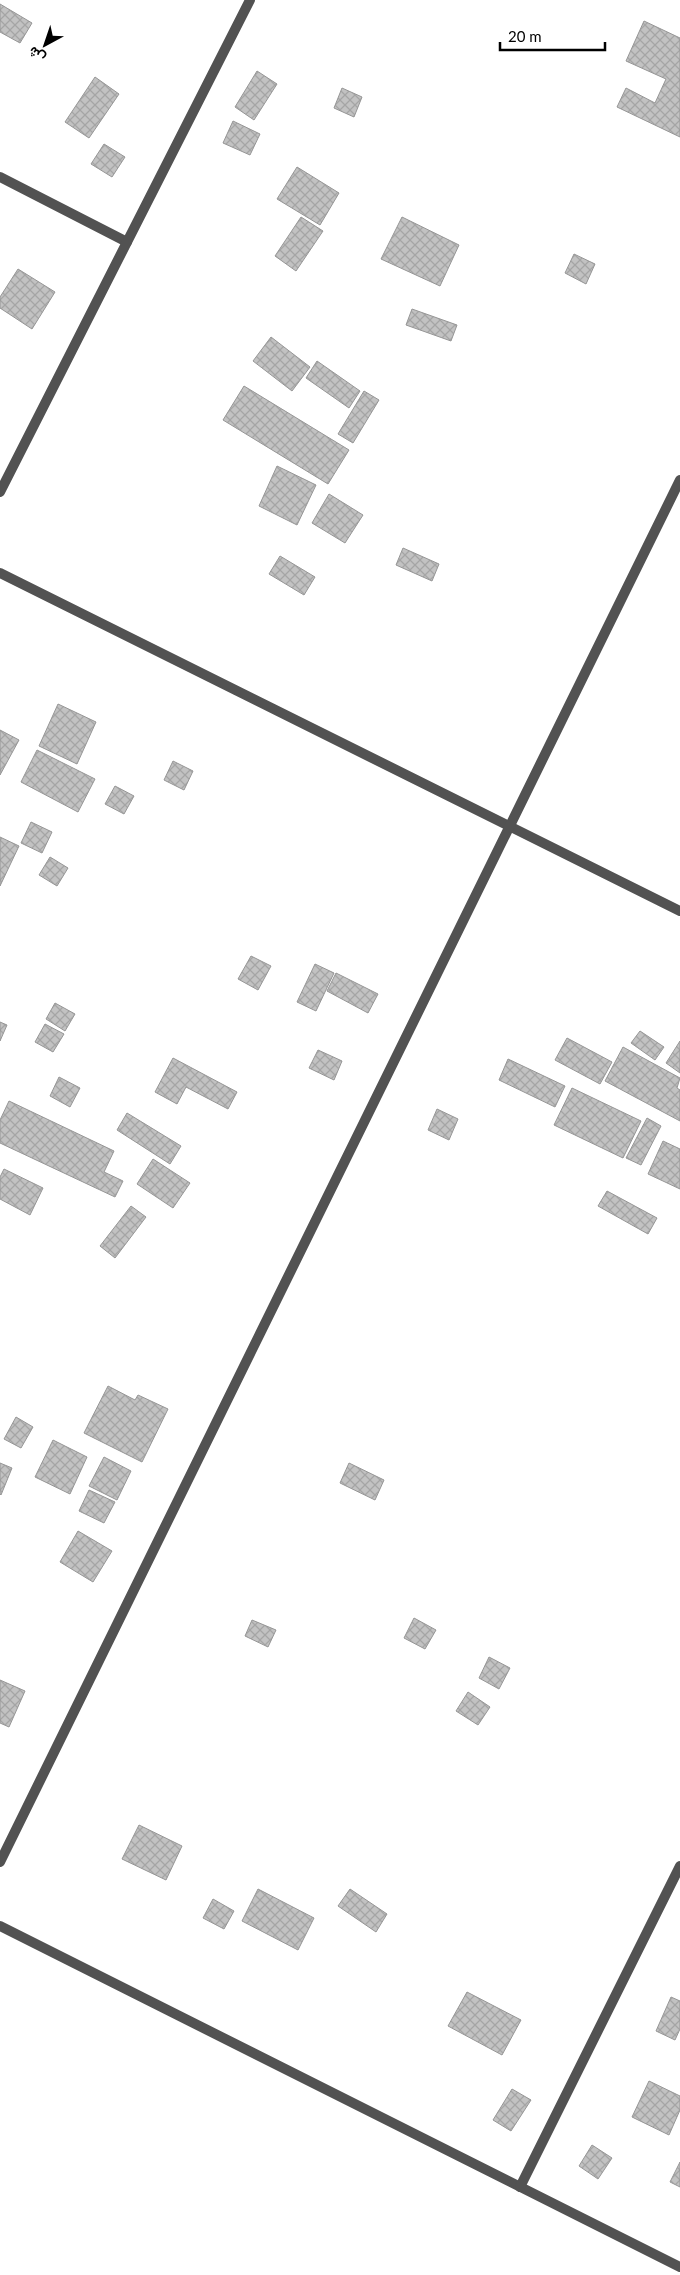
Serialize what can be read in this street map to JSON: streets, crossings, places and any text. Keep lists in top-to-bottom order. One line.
{"scale_bar":"20 m","north":"bottom left"}
